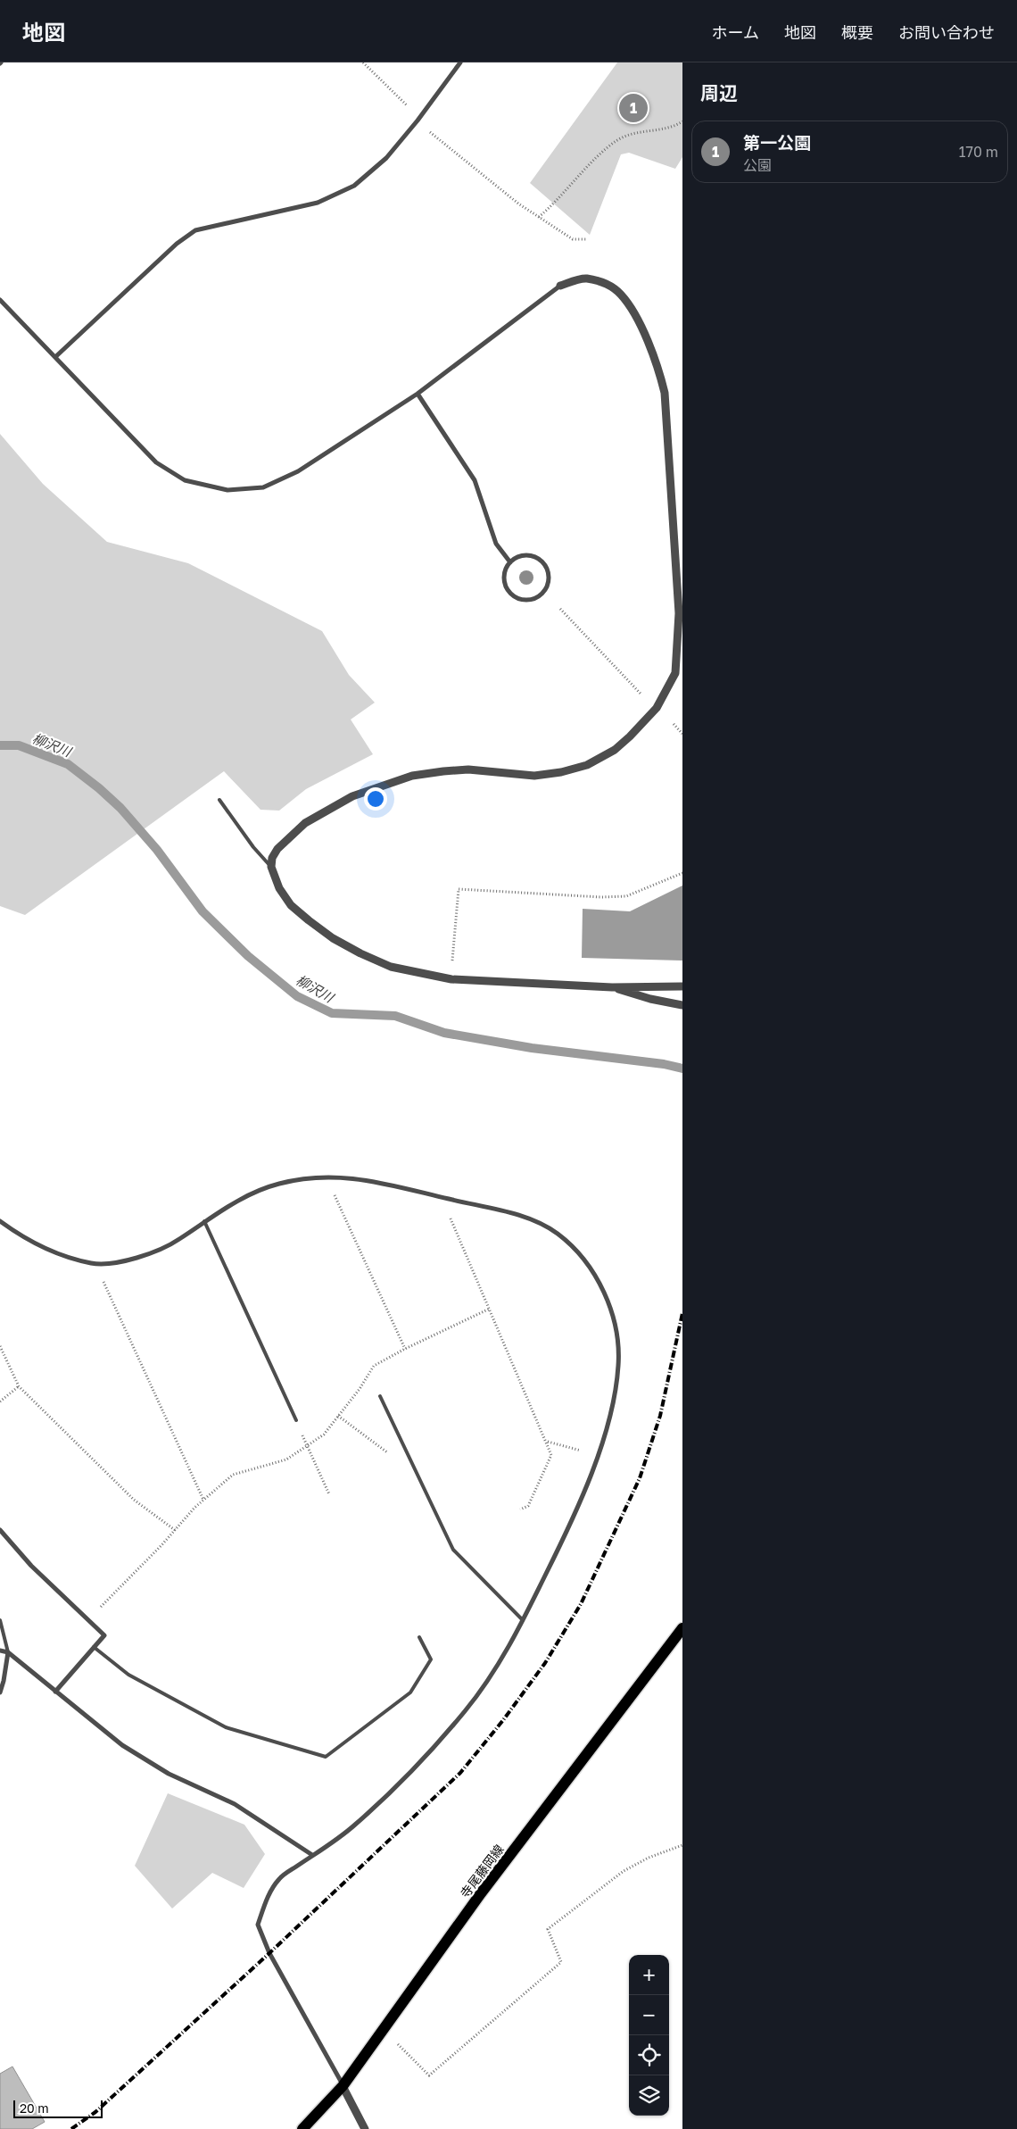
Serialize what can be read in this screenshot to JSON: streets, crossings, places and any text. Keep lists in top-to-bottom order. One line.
{"streets":{"main road":["寺尾藤岡線"]},"water":["柳沢川"],"scale_bar":"20 m","page":{"header":"地図","nav":["ホーム","地図","概要","お問い合わせ"],"heading":"周辺","pins":"1","list":[{"mark":"1","name":"第一公園","note":"公園","value":"170 m"}],"map_buttons":["+","−"],"scale":"20 m"}}
